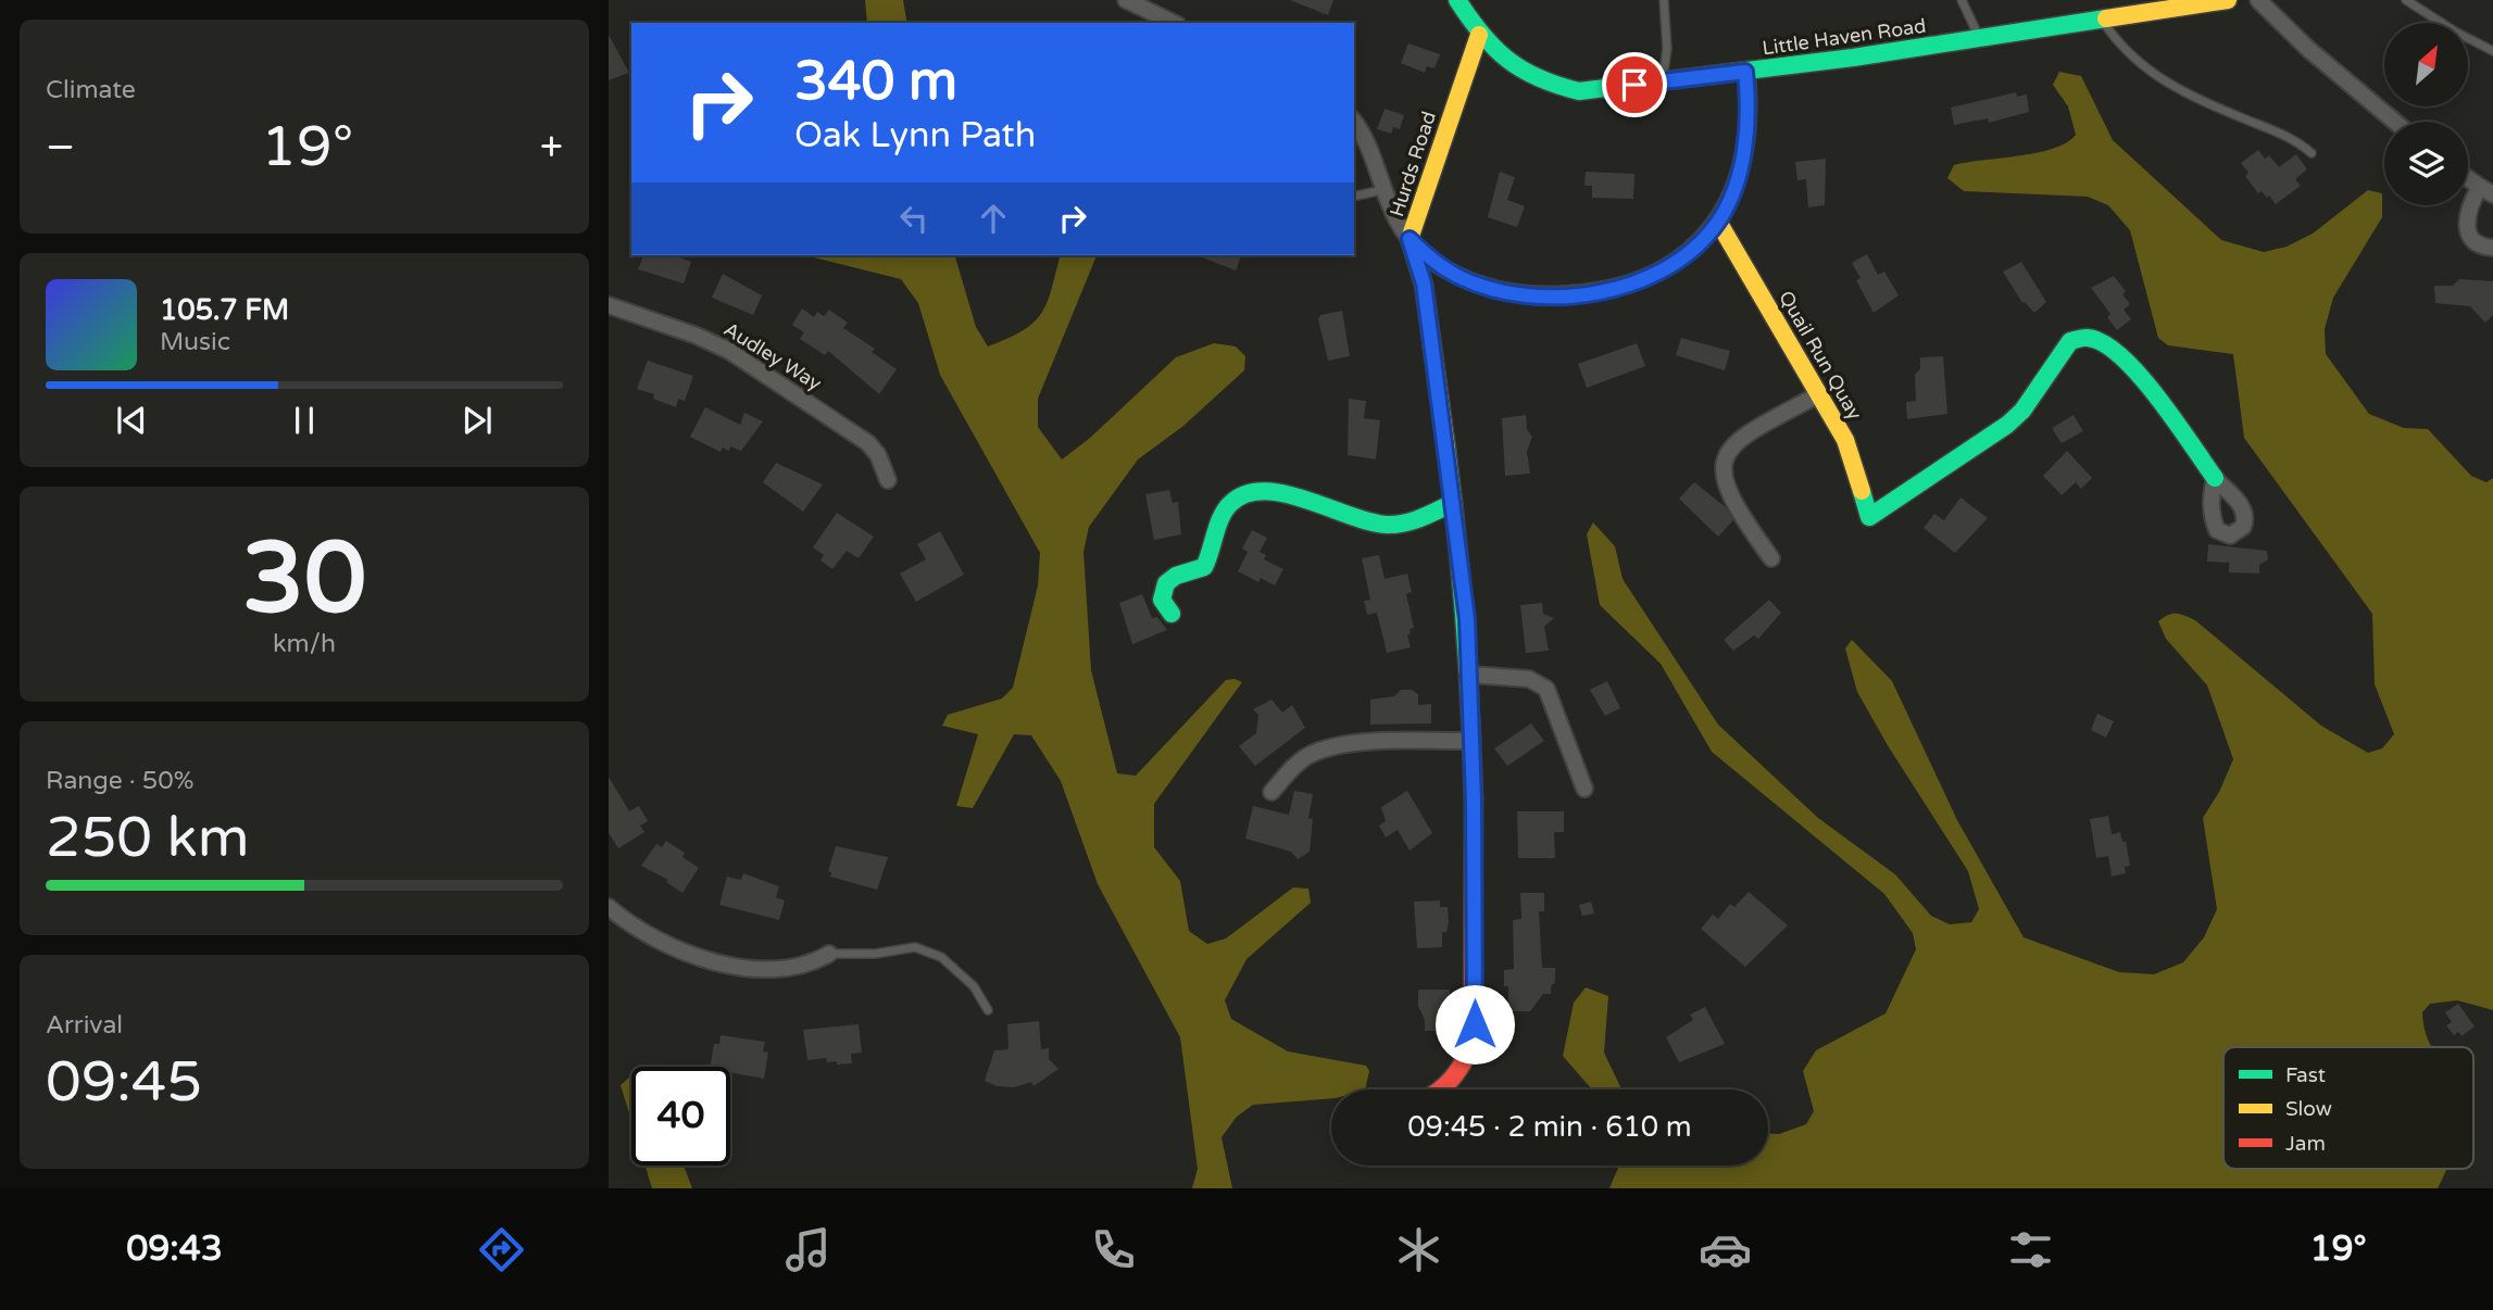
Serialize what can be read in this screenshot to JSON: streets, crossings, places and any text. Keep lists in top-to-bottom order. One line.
{"streets":{"street":["Little Haven Road","Hurds Road","Quail Run Quay","Audley Way"]},"crossings":[["Little Haven Road","Hurds Road"]],"legend":["Fast","Slow","Jam"],"north":"top right","page":{"tile":["Climate",["30","km/h"],["Range · 50%","250 km"],["Arrival","09:45"]],"turn":["340 m","Oak Lynn Path"],"heat":["−","19°","+"],"song":["105.7 FM","Music"],"limit":"40","trip":"09:45 · 2 min · 610 m","tabs":["09:43","19°"]}}
